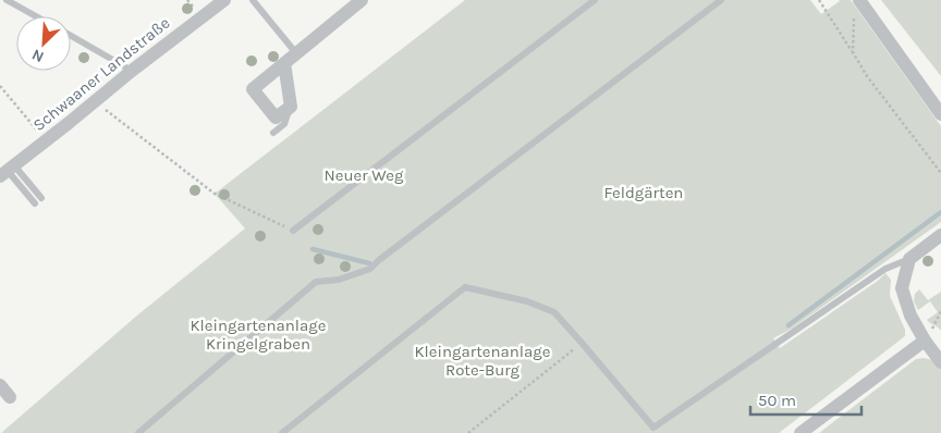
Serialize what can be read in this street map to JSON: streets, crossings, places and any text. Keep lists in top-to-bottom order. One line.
{"streets":{"street":["Schwaaner Landstraße"]},"parks":["Neuer Weg","Feldgärten","Kleingartenanlage Kringelgraben","Kleingartenanlage Rote-Burg"],"scale_bar":"50 m","north":"bottom left"}
